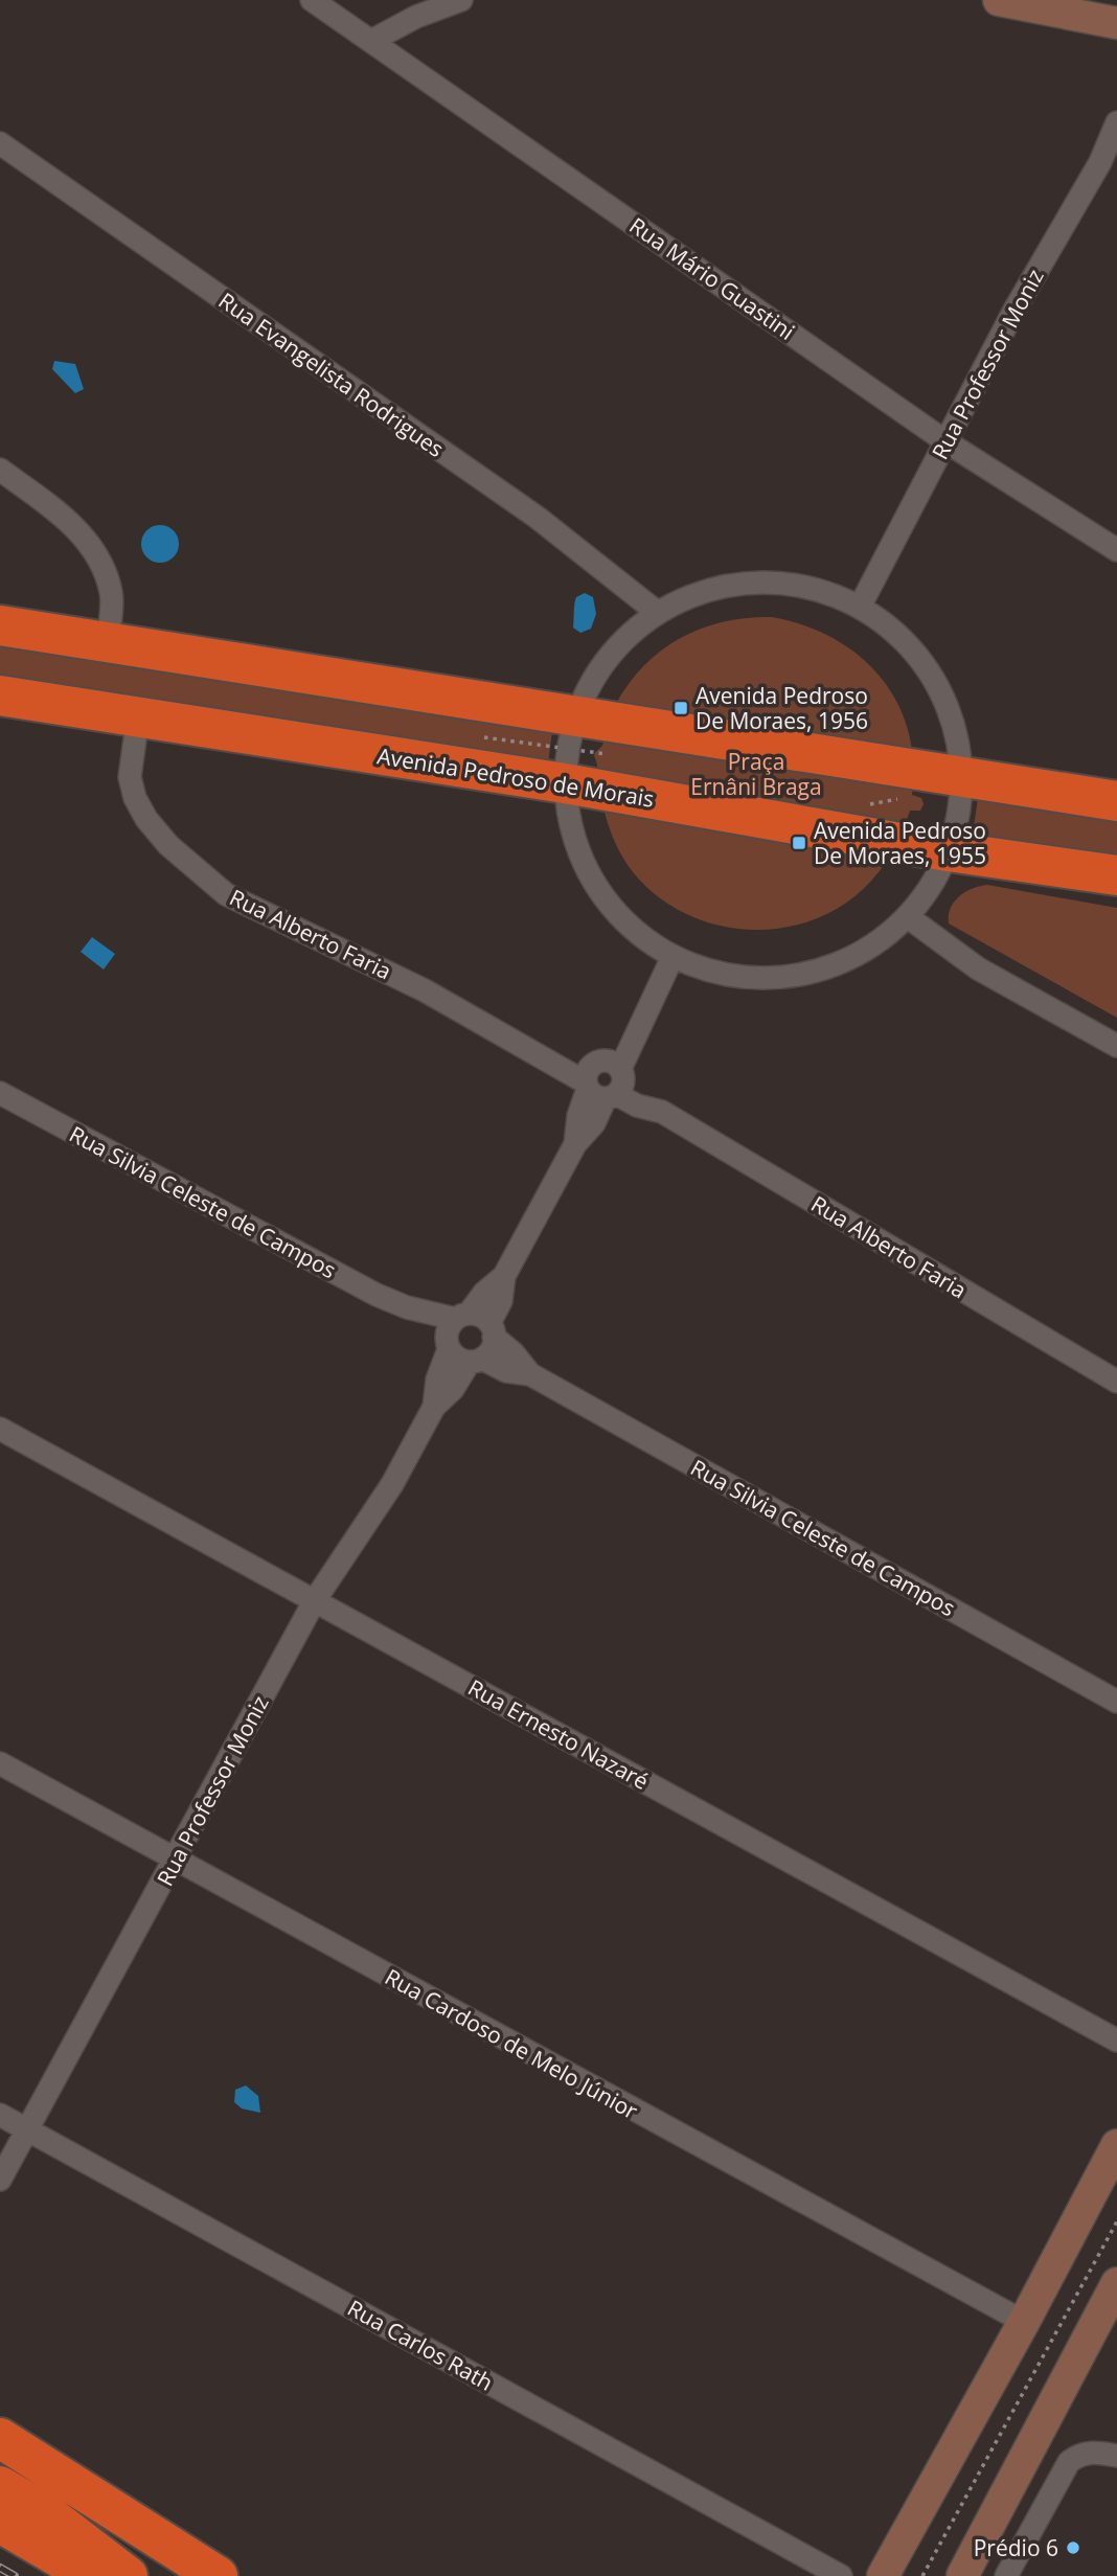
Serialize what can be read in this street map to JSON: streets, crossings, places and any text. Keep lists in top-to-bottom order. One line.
{"streets":{"highway":["Avenida Pedroso de Morais"],"street":["Rua Mário Guastini","Rua Professor Moniz","Rua Evangelista Rodrigues","Rua Alberto Faria","Rua Silvia Celeste de Campos","Rua Ernesto Nazaré","Rua Cardoso de Melo Júnior","Rua Carlos Rath"]},"crossings":[["Rua Mário Guastini","Rua Professor Moniz"],["Rua Professor Moniz","Rua Alberto Faria"],["Rua Professor Moniz","Rua Silvia Celeste de Campos"],["Rua Professor Moniz","Rua Ernesto Nazaré"],["Rua Professor Moniz","Rua Cardoso de Melo Júnior"],["Rua Professor Moniz","Rua Carlos Rath"],["Avenida Pedroso de Morais","Rua Alberto Faria"]],"parks":["Praça Ernâni Braga"],"places":{"transit":["Avenida Pedroso De Moraes, 1956","Avenida Pedroso De Moraes, 1955"],"other":["Prédio 6"]}}
